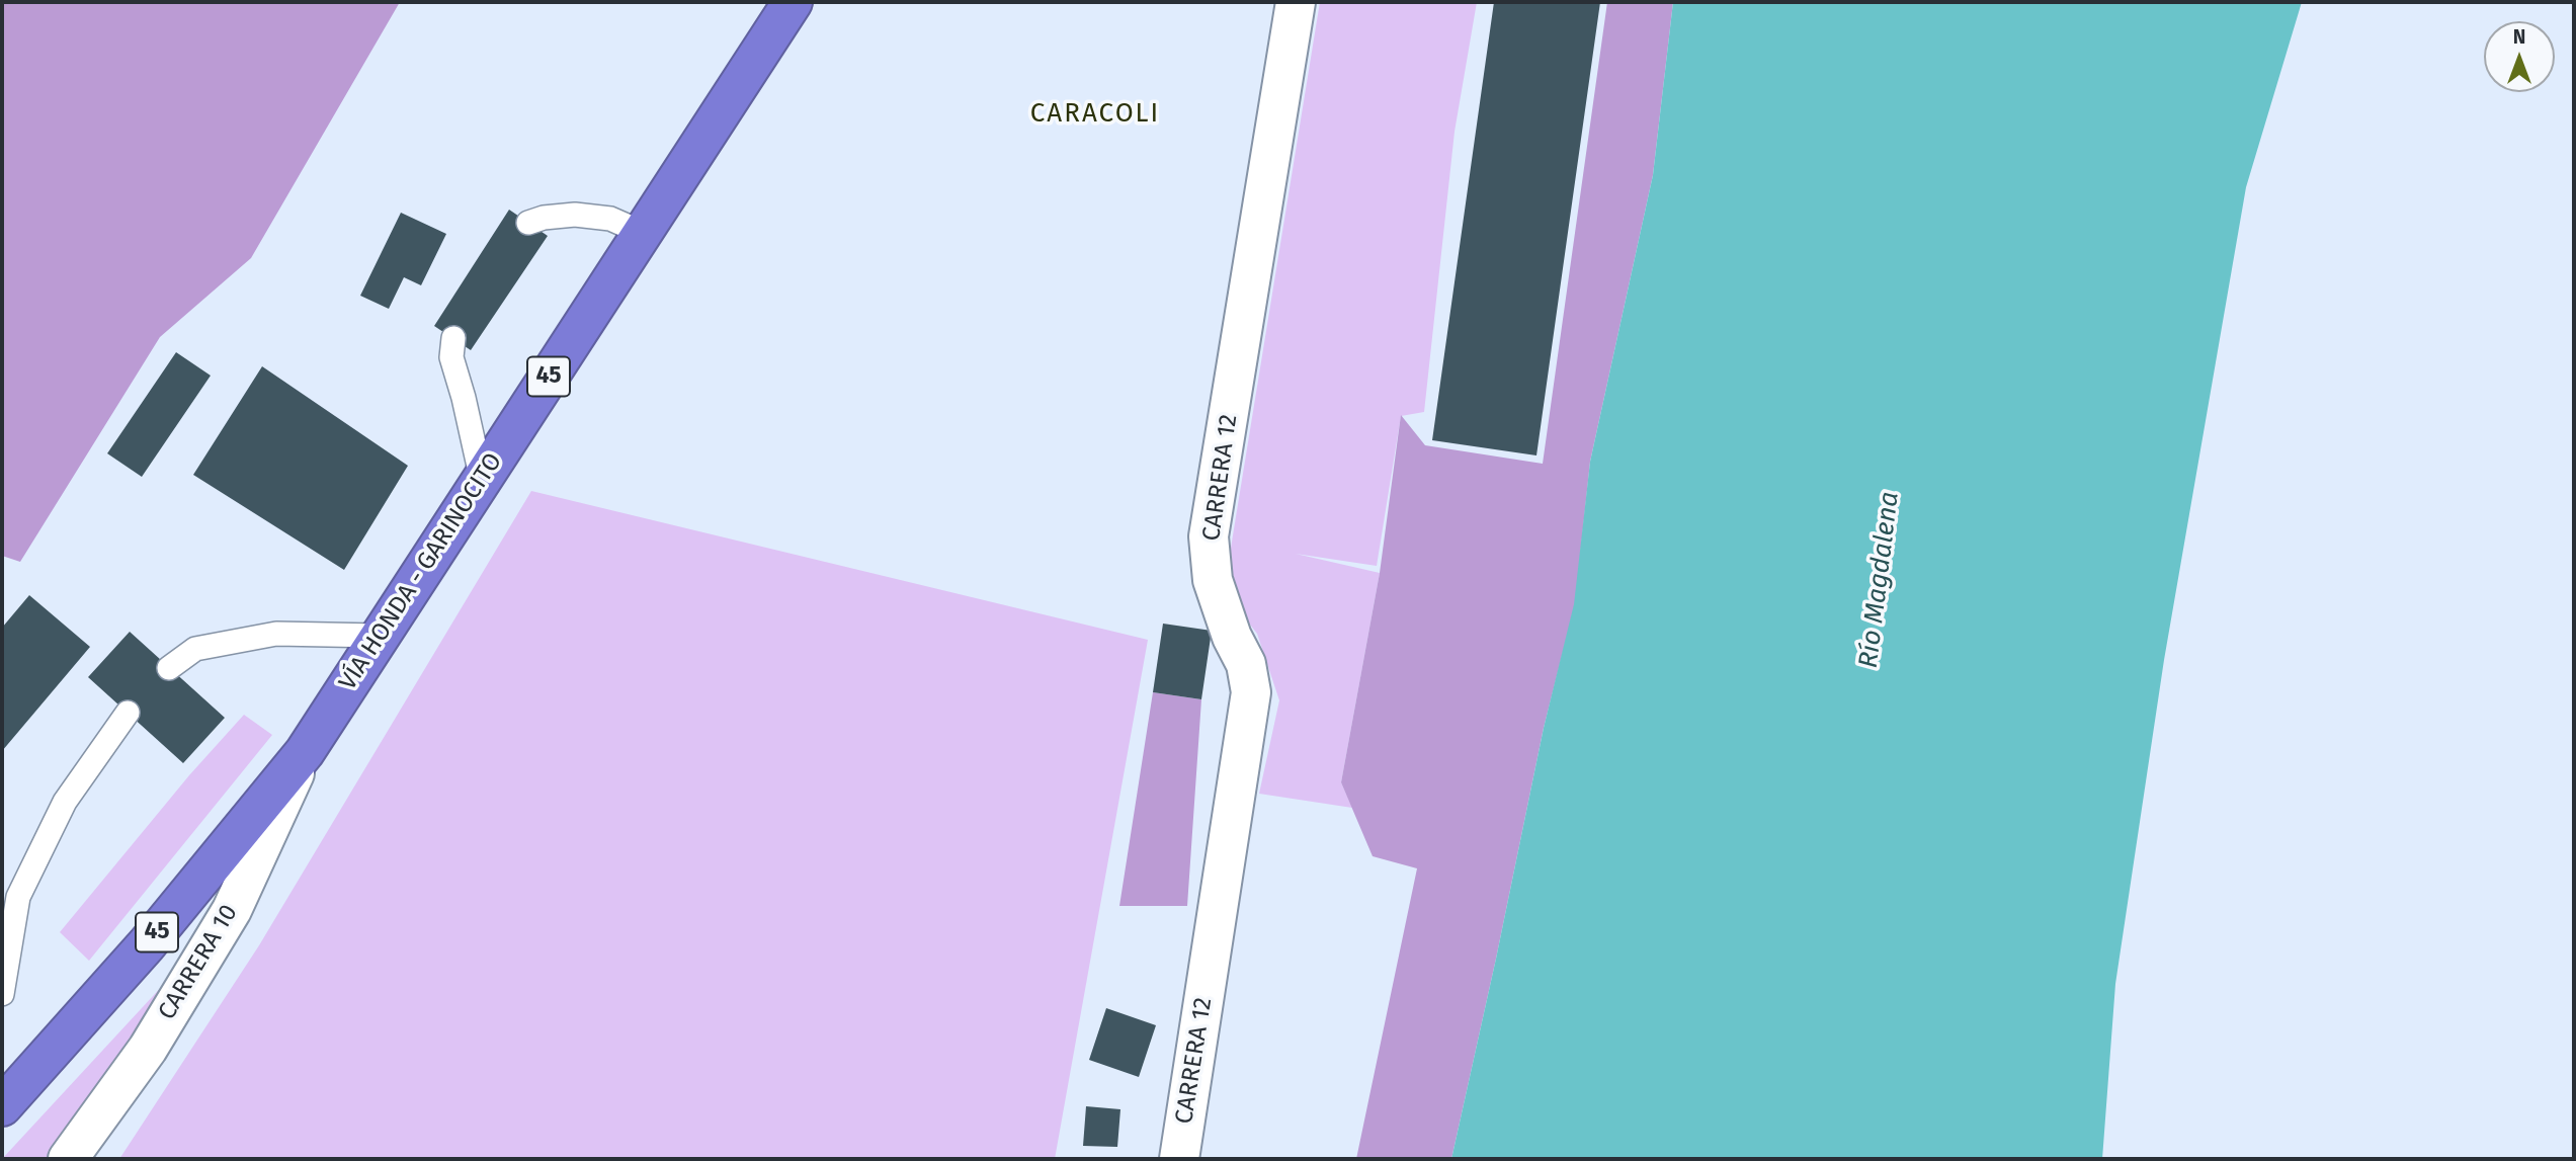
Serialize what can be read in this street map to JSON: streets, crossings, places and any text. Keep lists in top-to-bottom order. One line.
{"streets":{"highway":["45","VÍA HONDA - GARINOCITO"],"street":["CARRERA 12","CARRERA 10"]},"crossings":[["VÍA HONDA - GARINOCITO","CARRERA 10"]],"districts":["CARACOLI"],"water":["Río Magdalena"],"north":"top"}
